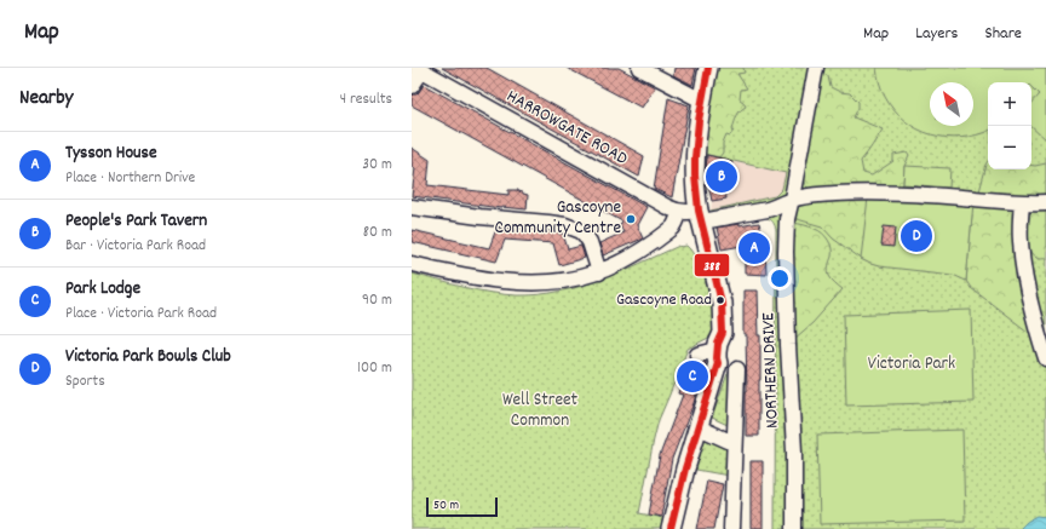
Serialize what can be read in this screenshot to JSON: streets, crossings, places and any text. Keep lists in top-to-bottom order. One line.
{"streets":{"street":["HARROWGATE ROAD","NORTHERN DRIVE"]},"parks":["Victoria Park","Well Street Common"],"places":["Gascoyne Community Centre","Gascoyne Road"],"lines":["transit line 388"],"scale_bar":"50 m","north":"top left","page":{"header":"Map","nav":["Map","Layers","Share"],"heading":["Nearby","4 results"],"map_buttons":["+","−"],"list":[{"mark":"A","name":"Tysson House","note":"Place · Northern Drive","value":"30 m"},{"mark":"B","name":"People's Park Tavern","note":"Bar · Victoria Park Road","value":"80 m"},{"mark":"C","name":"Park Lodge","note":"Place · Victoria Park Road","value":"90 m"},{"mark":"D","name":"Victoria Park Bowls Club","note":"Sports","value":"100 m"}],"pins":["B","D","A","C"],"scale":"50 m"}}
